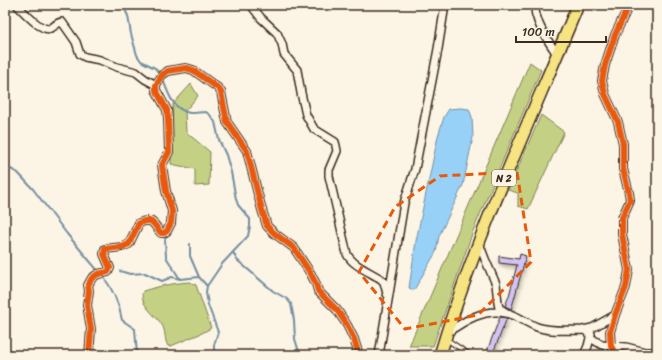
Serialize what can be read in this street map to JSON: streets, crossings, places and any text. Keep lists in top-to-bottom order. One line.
{"streets":{"main road":["N 2"]},"scale_bar":"100 m"}
